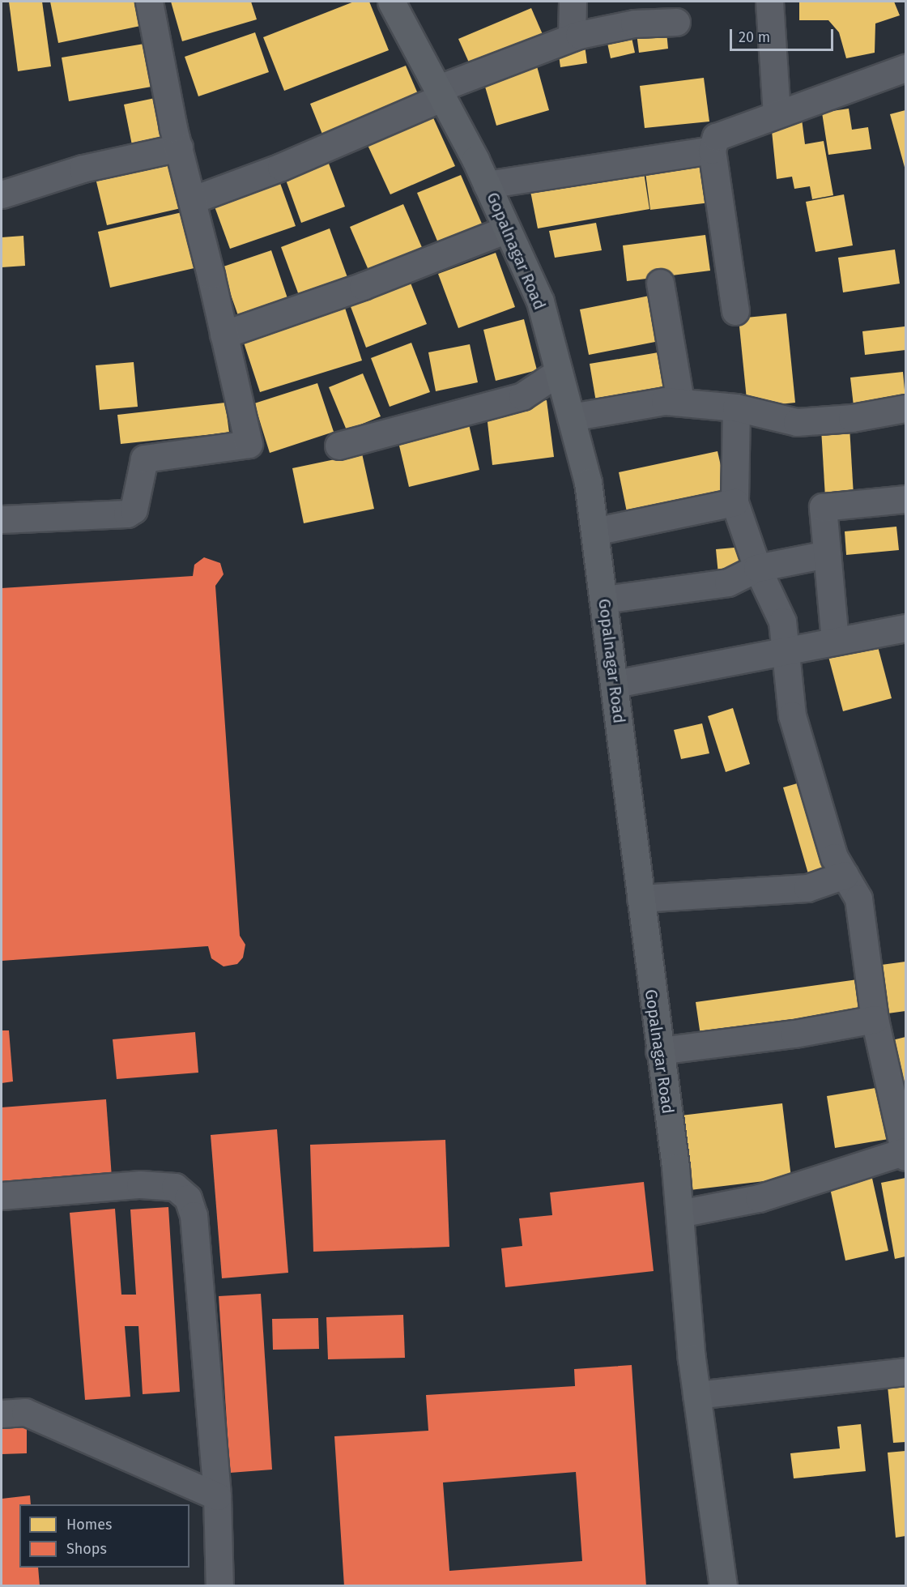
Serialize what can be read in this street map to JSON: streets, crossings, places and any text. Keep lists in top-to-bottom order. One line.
{"streets":{"main road":["Gopalnagar Road"]},"legend":["Homes","Shops"],"scale_bar":"20 m"}
